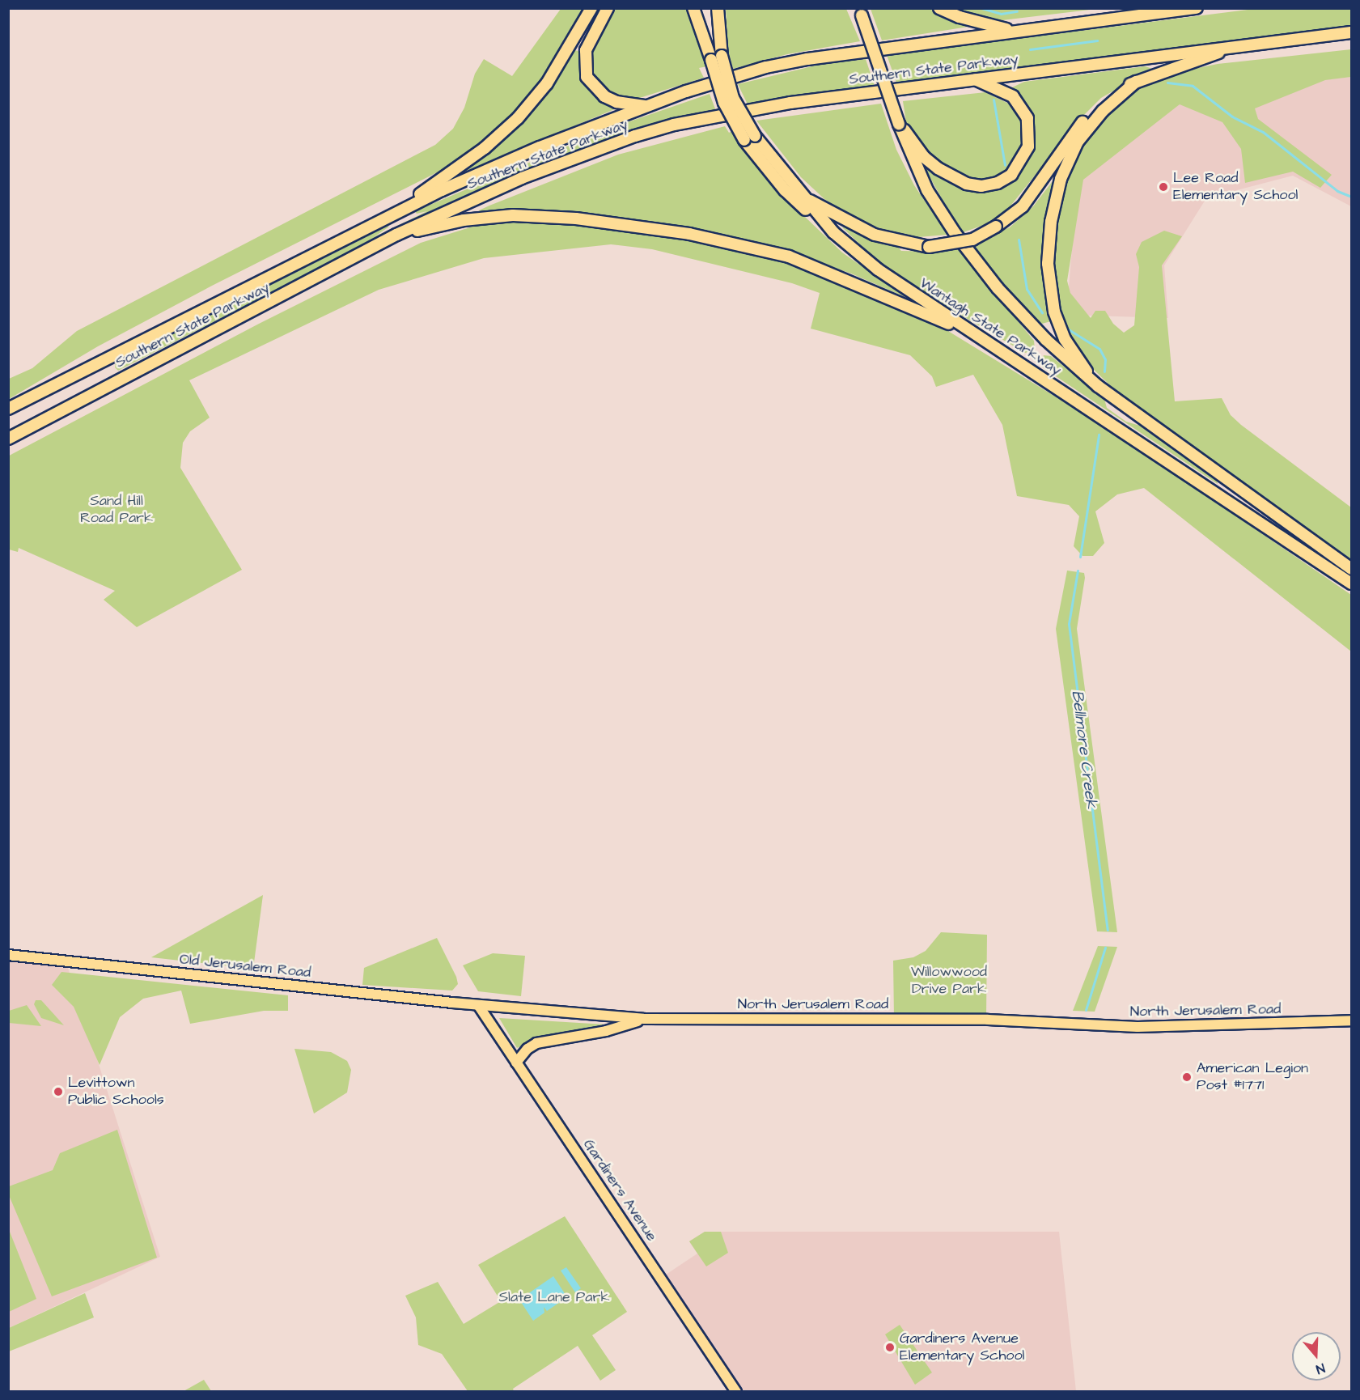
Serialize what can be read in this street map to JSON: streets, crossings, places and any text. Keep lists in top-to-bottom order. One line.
{"streets":{"highway":["Southern State Parkway","Wantagh State Parkway"],"main road":["Old Jerusalem Road","North Jerusalem Road","Gardiners Avenue"]},"crossings":[["Old Jerusalem Road","North Jerusalem Road"],["Old Jerusalem Road","Gardiners Avenue"],["North Jerusalem Road","Gardiners Avenue"]],"water":["Bellmore Creek"],"parks":["Sand Hill Road Park","Willowwood Drive Park","Slate Lane Park"],"places":["Lee Road Elementary School","American Legion Post #1771","Levittown Public Schools","Gardiners Avenue Elementary School"],"north":"bottom"}
